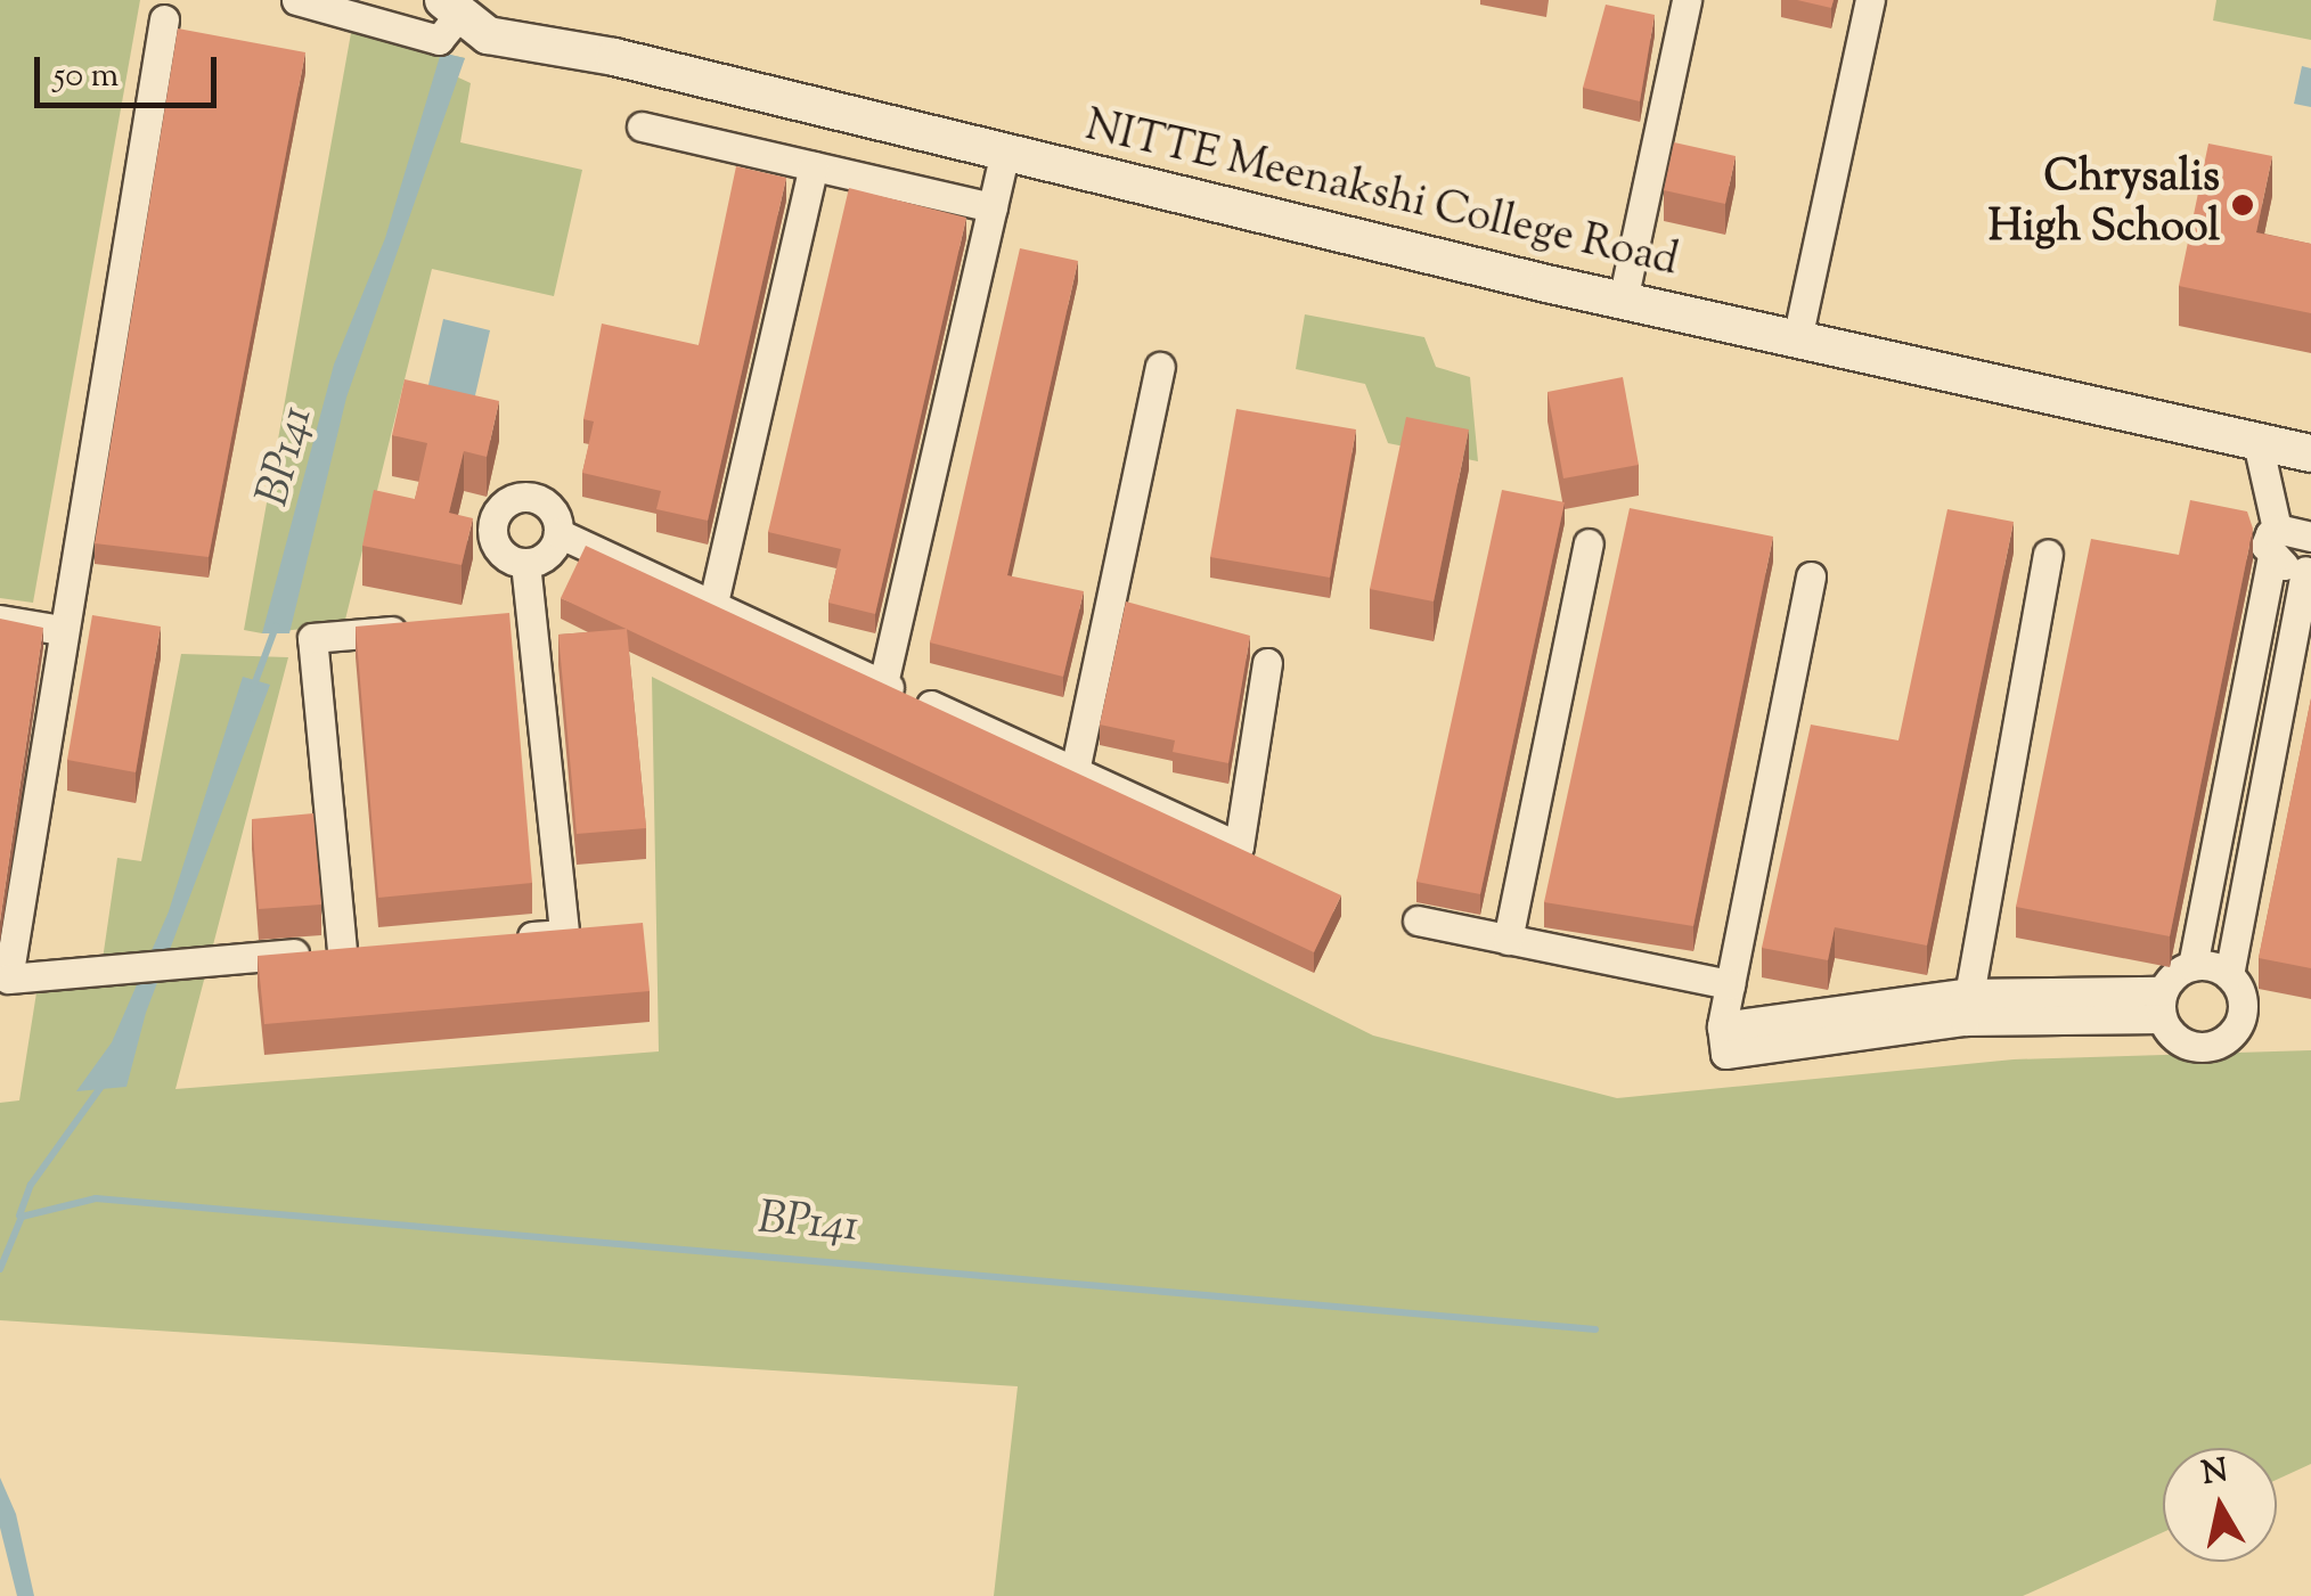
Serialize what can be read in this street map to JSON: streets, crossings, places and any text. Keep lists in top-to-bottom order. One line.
{"streets":{"street":["NITTE Meenakshi College Road"]},"water":["BP141"],"places":["Chrysalis High School"],"scale_bar":"50 m","north":"top"}
